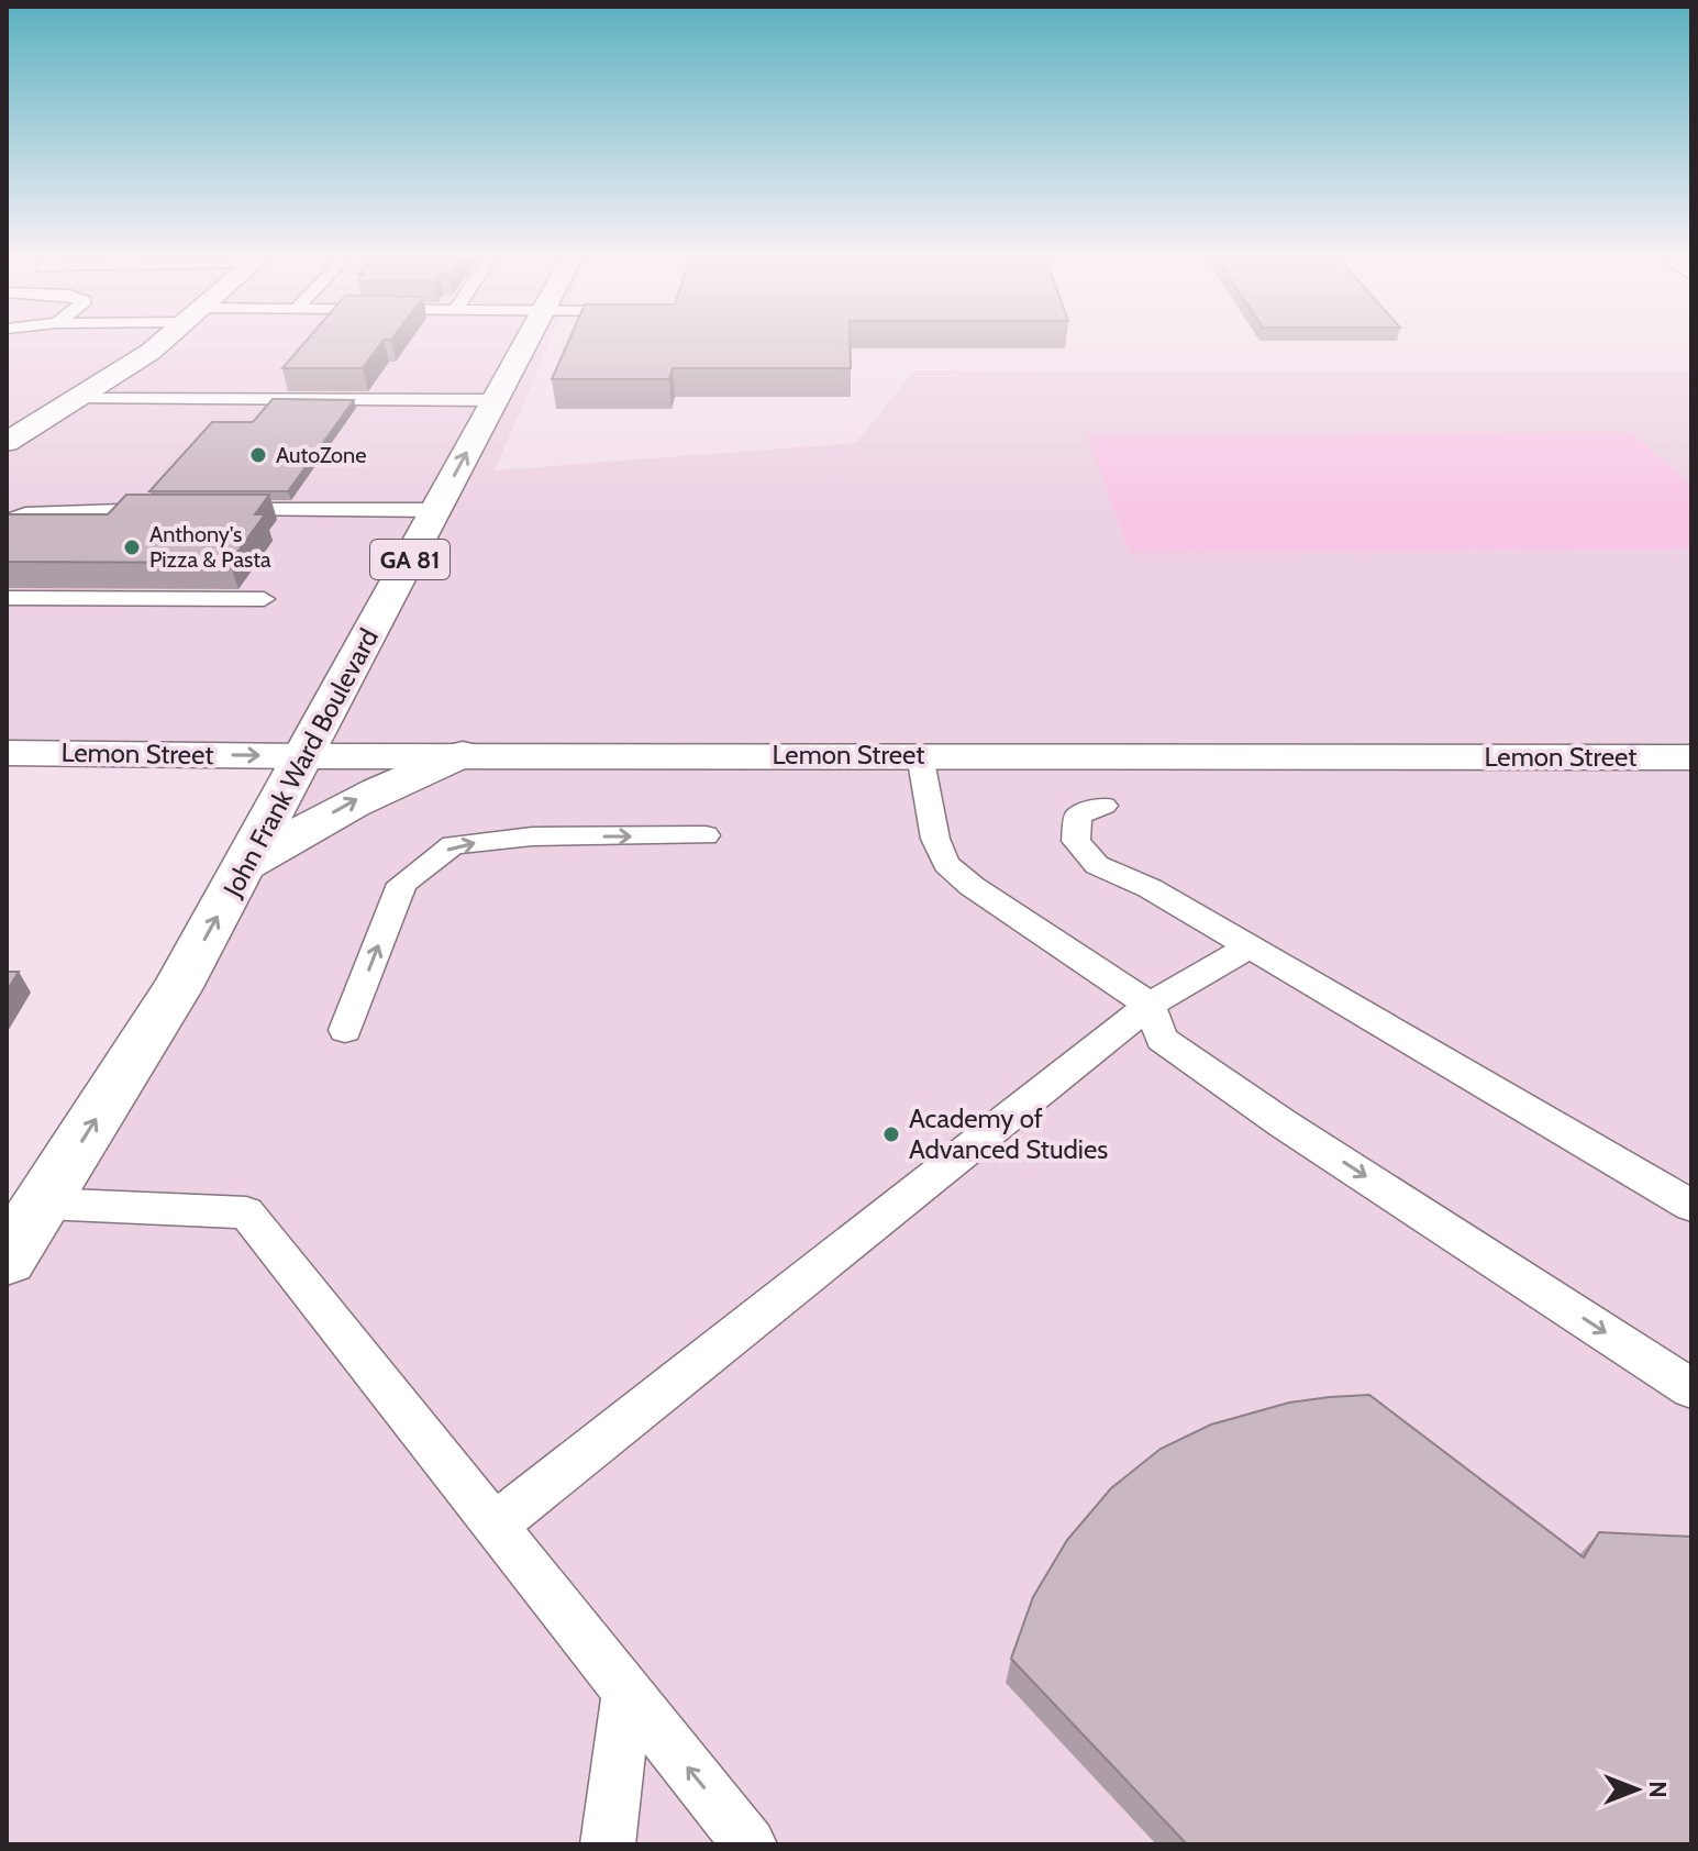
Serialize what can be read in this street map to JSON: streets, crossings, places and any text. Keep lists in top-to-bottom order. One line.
{"streets":{"main road":["GA 81","Lemon Street","John Frank Ward Boulevard"]},"crossings":[["Lemon Street","John Frank Ward Boulevard"]],"one_way":["John Frank Ward Boulevard"],"places":["AutoZone","Anthony's Pizza & Pasta","Academy of Advanced Studies"],"north":"right"}
